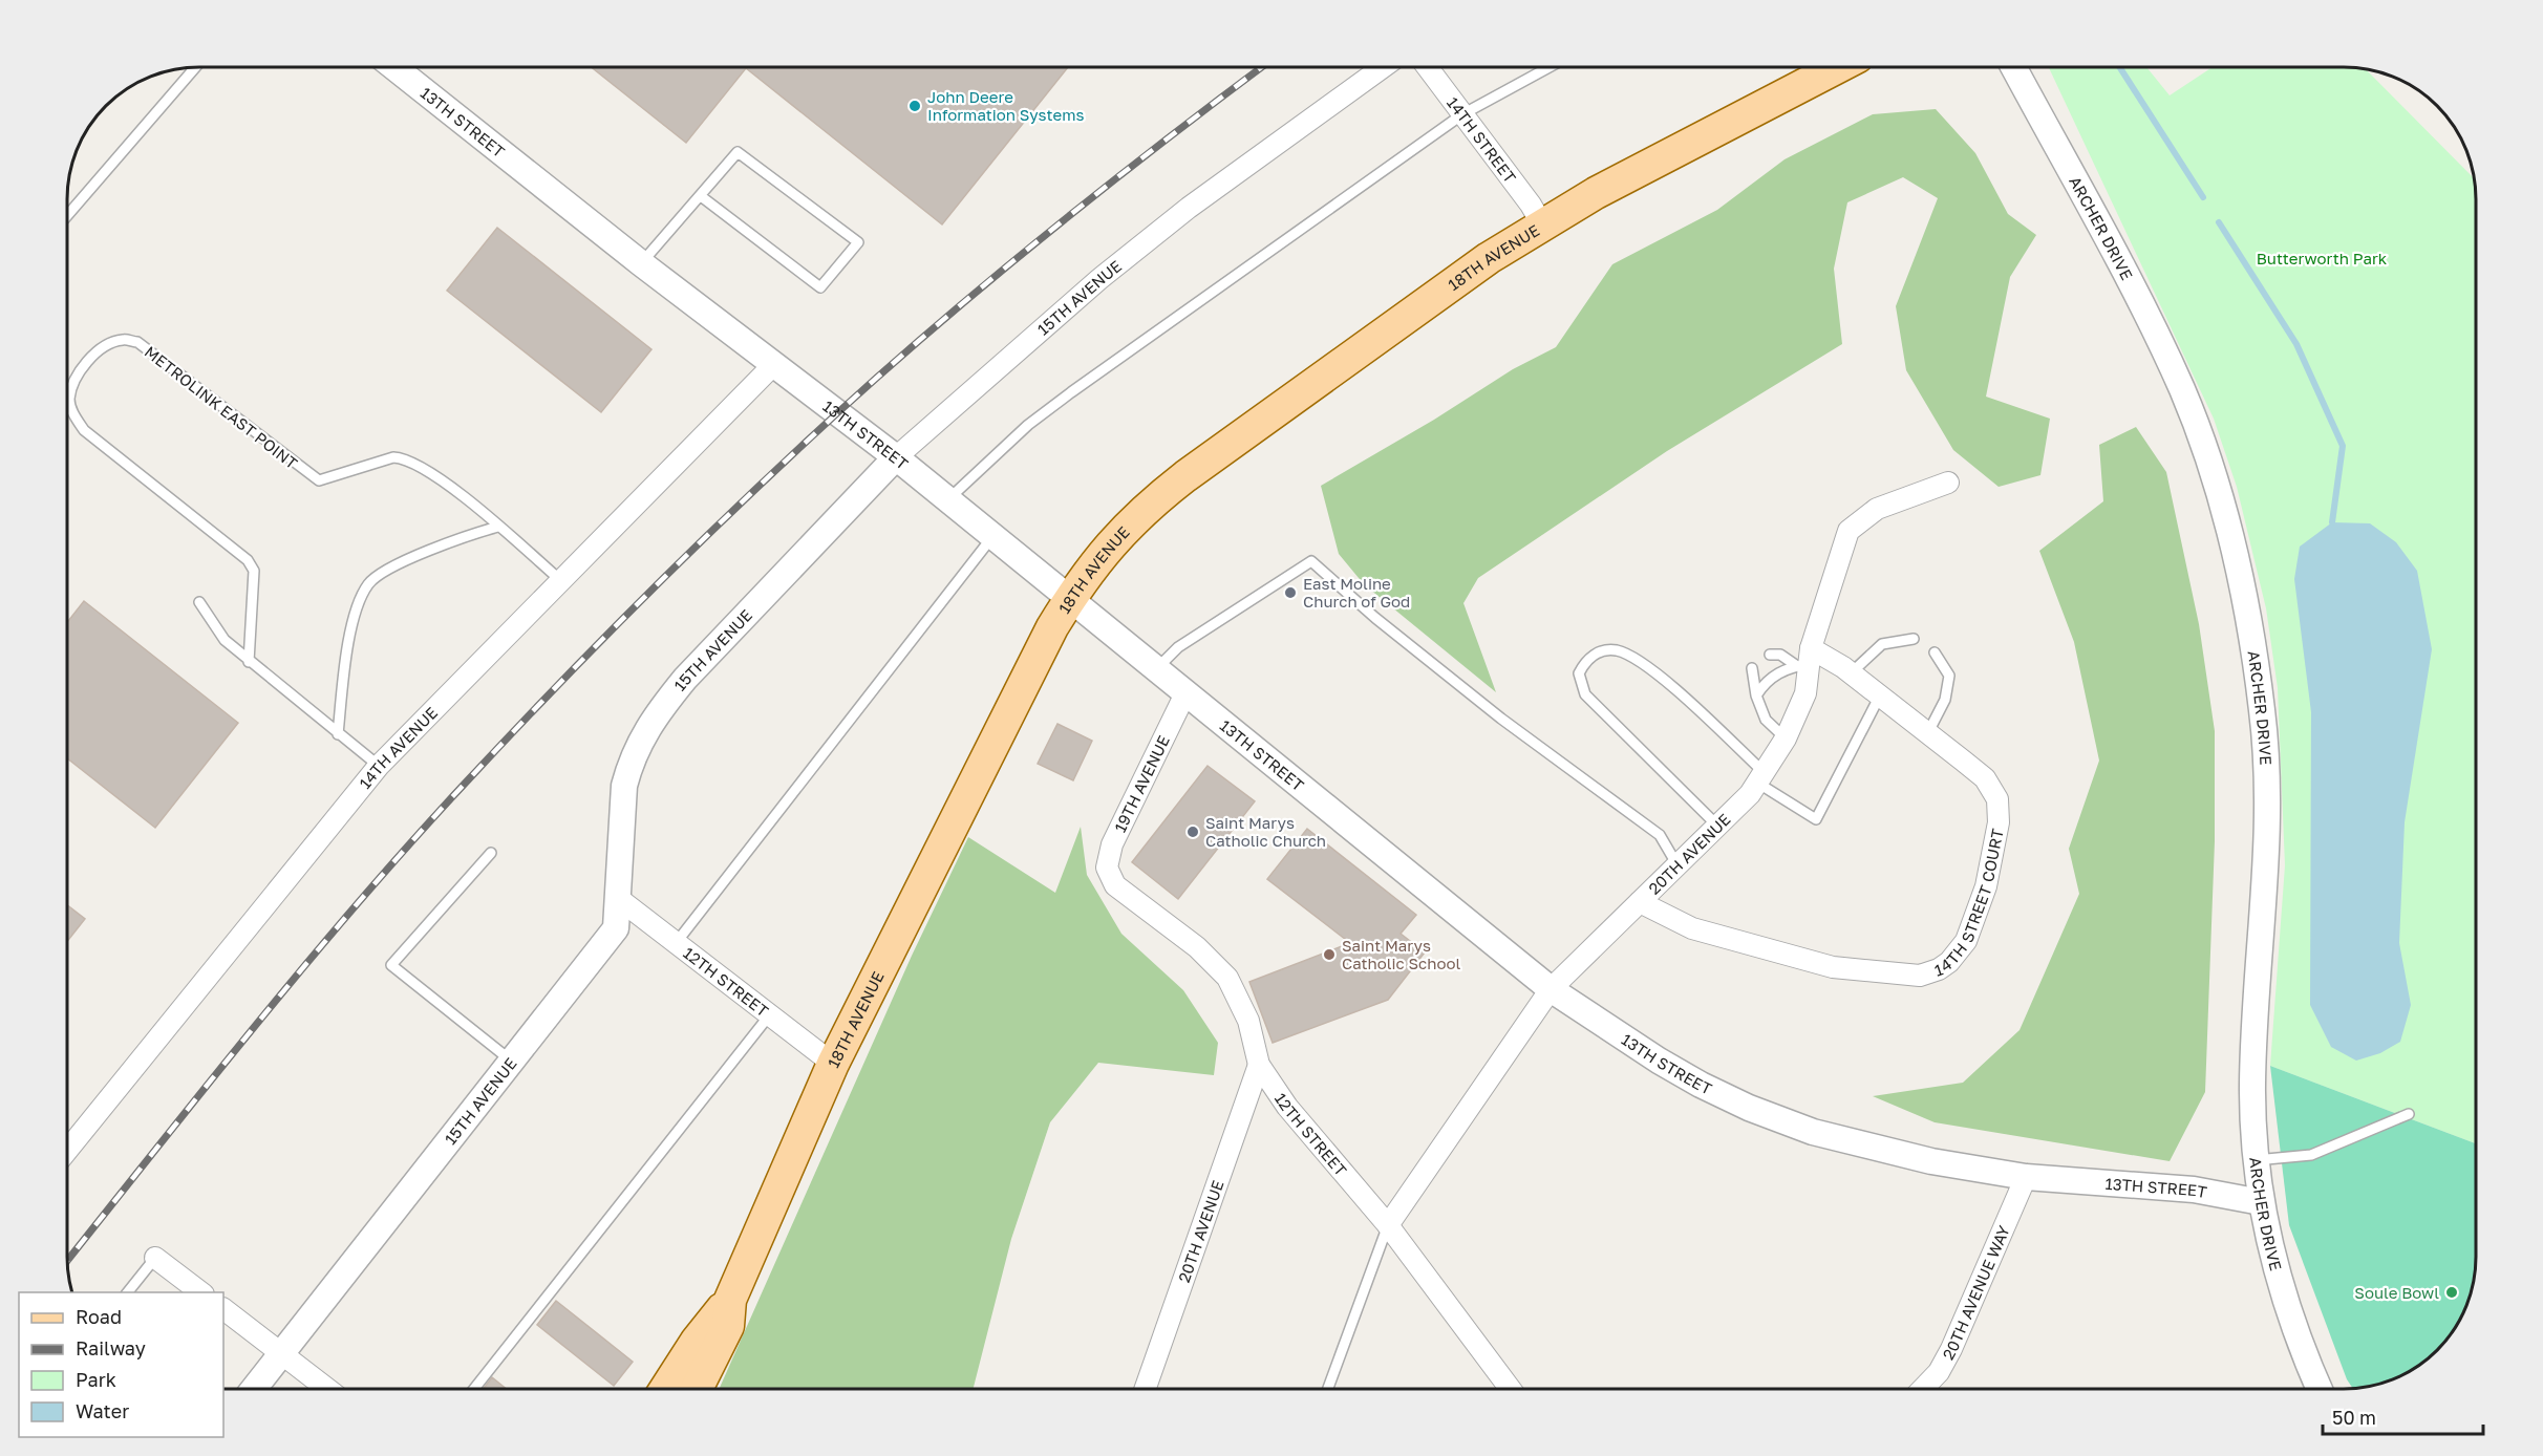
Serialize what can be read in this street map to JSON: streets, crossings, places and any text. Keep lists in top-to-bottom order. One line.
{"streets":{"main road":["18TH AVENUE"],"street":["13TH STREET","14TH STREET","ARCHER DRIVE","15TH AVENUE","14TH AVENUE","19TH AVENUE","20TH AVENUE","14TH STREET COURT","12TH STREET","20TH AVENUE WAY"],"lane":["METROLINK EAST POINT"]},"crossings":[["13TH STREET","ARCHER DRIVE"],["13TH STREET","18TH AVENUE"],["13TH STREET","15TH AVENUE"],["13TH STREET","14TH AVENUE"],["13TH STREET","19TH AVENUE"],["13TH STREET","20TH AVENUE"],["13TH STREET","20TH AVENUE WAY"],["14TH STREET","18TH AVENUE"],["18TH AVENUE","12TH STREET"],["15TH AVENUE","12TH STREET"],["19TH AVENUE","12TH STREET"],["20TH AVENUE","14TH STREET COURT"],["20TH AVENUE","12TH STREET"]],"parks":["Butterworth Park"],"places":["John Deere Information Systems","East Moline Church of God","Saint Marys Catholic Church","Saint Marys Catholic School","Soule Bowl"],"legend":["Road","Railway","Park","Water"],"scale_bar":"50 m"}
